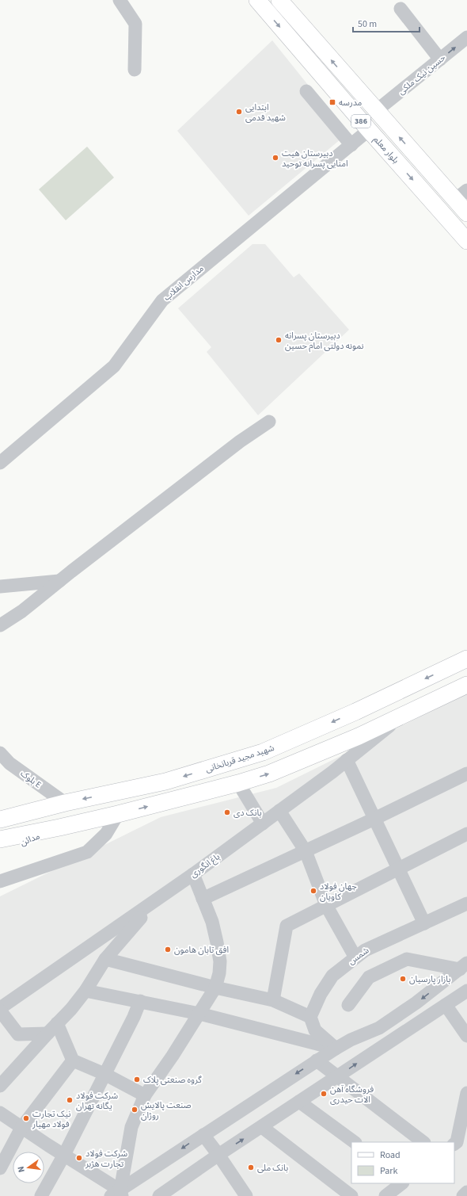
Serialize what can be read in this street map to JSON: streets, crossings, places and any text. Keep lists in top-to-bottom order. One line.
{"streets":{"main road":["386","بلوار معلم","شهید مجید قربانخانی","مدائن"],"street":["حسین نیک ملکی","مدارس انقلاب","بلوک E","باغ انگوری","شمس"]},"crossings":[["حسین نیک ملکی","بلوار معلم"],["بلوار معلم","مدارس انقلاب"],["شهید مجید قربانخانی","بلوک E"]],"places":{"transit":["مدرسه"],"other":["ابتدایی شهید قدمی","دبیرستان هیت امنایی پسرانه توحید","دبیرستان پسرانه نمونه دولتی امام حسین","بانک دی","جهان فولاد کاویان","افق تابان هامون","بازار پارسیان","گروه صنعتی پلاک","فروشگاه آهن الات حیدری","شرکت فولاد یگانه تهران","صنعت پالایش روژان","نیک تجارت فولاد مهیار","شرکت فولاد تجارت هژبر","بانک ملی"]},"legend":["Road","Park"],"scale_bar":"50 m","north":"left"}
